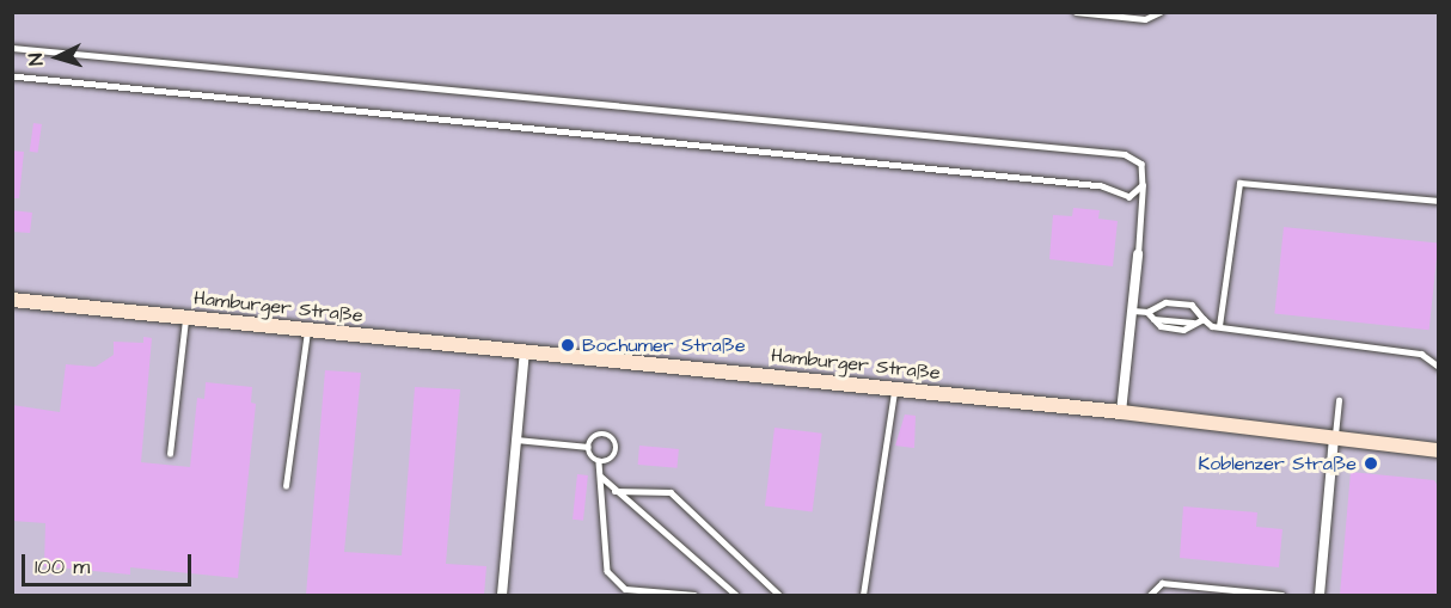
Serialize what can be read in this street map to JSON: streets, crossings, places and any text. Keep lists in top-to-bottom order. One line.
{"streets":{"street":["Hamburger Straße"]},"places":["Bochumer Straße","Koblenzer Straße"],"scale_bar":"100 m","north":"left"}
